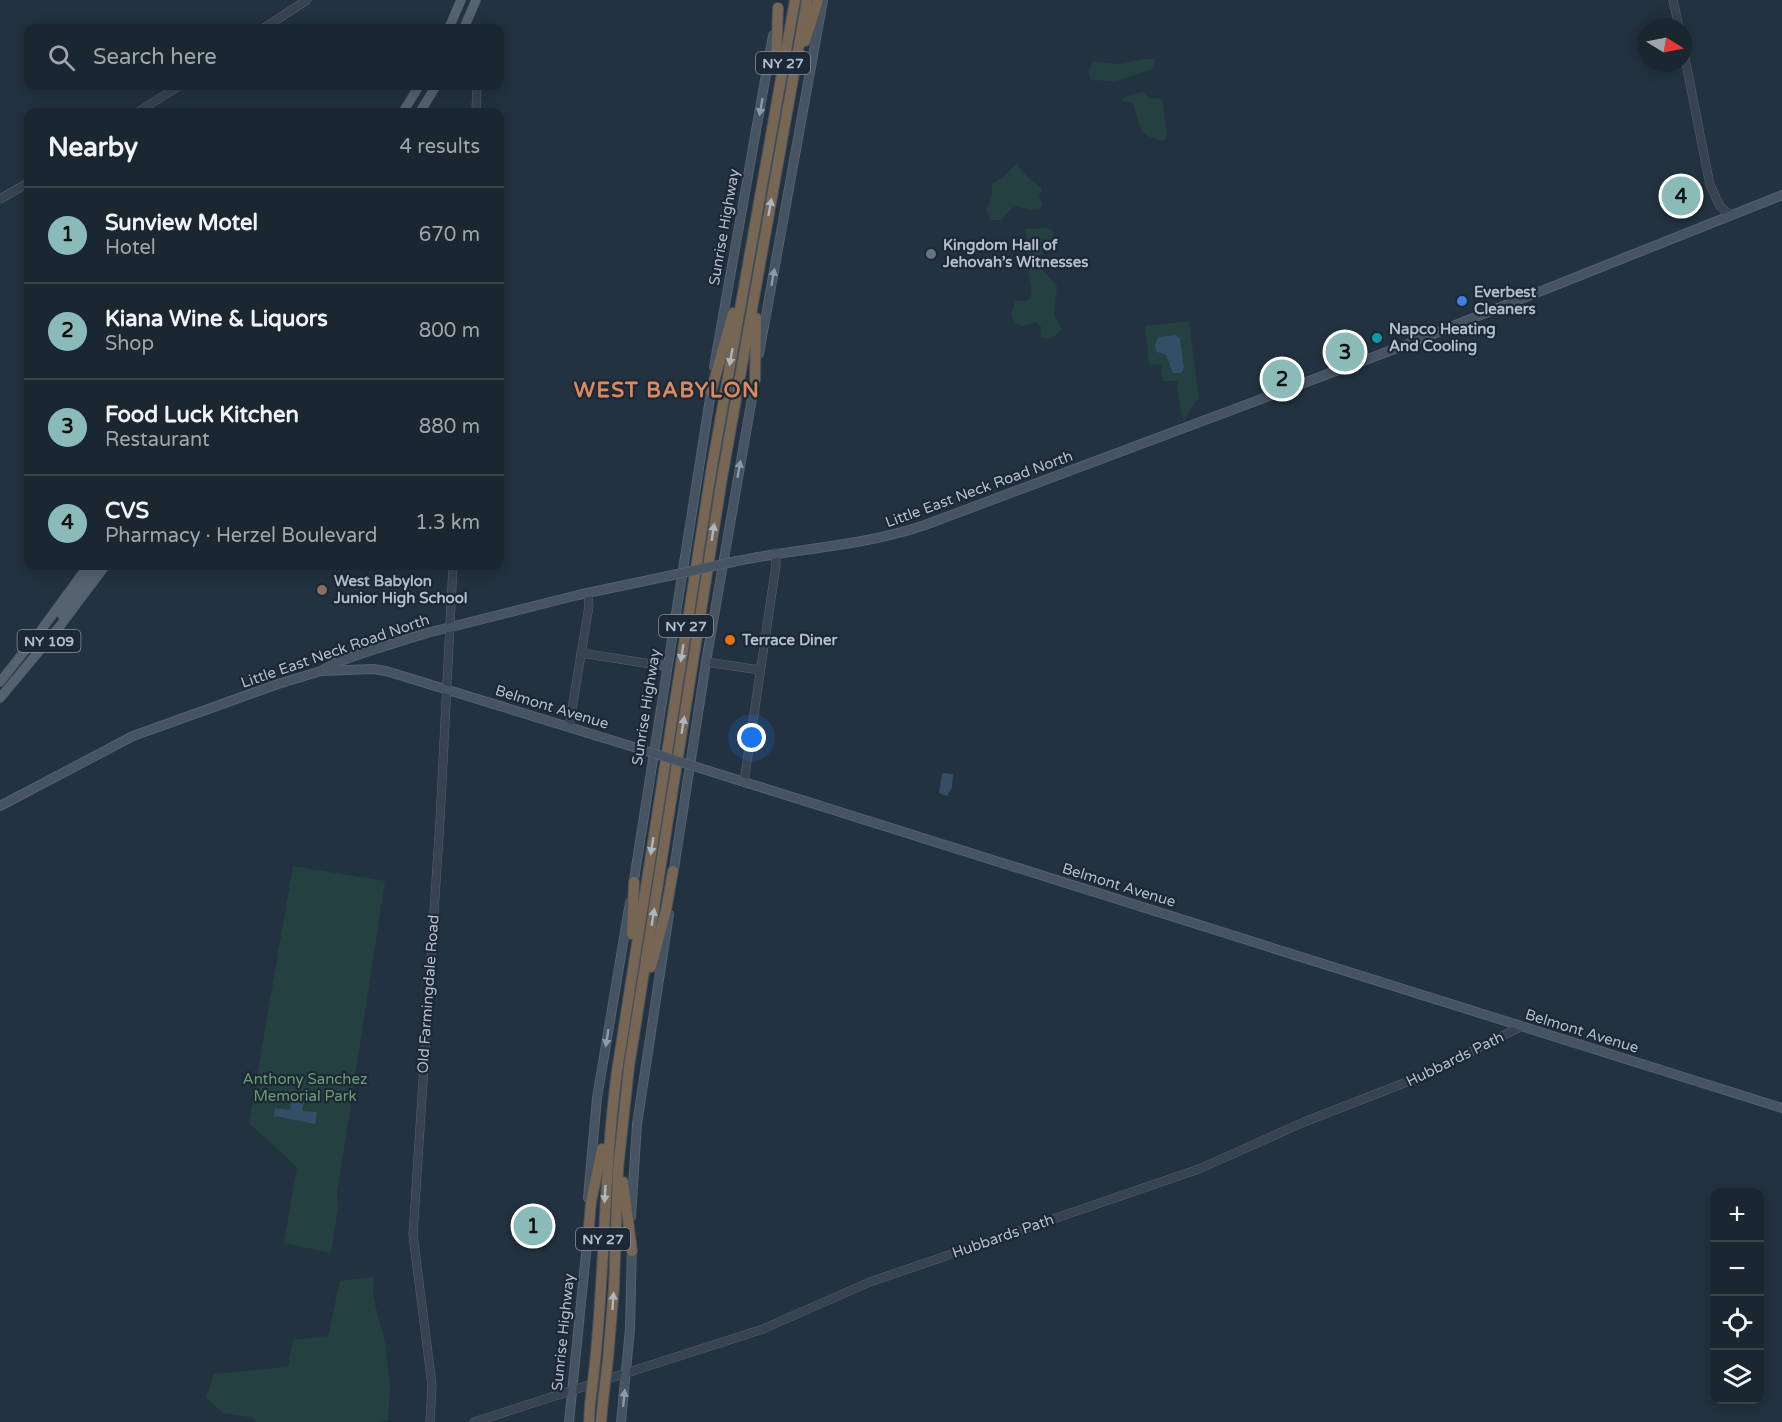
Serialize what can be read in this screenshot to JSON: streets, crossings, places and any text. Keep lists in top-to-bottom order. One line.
{"streets":{"highway":["NY 27","Sunrise Highway"],"main road":["Little East Neck Road North","NY 109","Belmont Avenue"],"street":["Old Farmingdale Road","Hubbards Path"]},"crossings":[["Sunrise Highway","Hubbards Path"],["Little East Neck Road North","Belmont Avenue"],["Little East Neck Road North","Old Farmingdale Road"],["Belmont Avenue","Old Farmingdale Road"],["Belmont Avenue","Hubbards Path"]],"districts":["WEST BABYLON"],"parks":["Anthony Sanchez Memorial Park"],"places":["Kingdom Hall of Jehovah’s Witnesses","Everbest Cleaners","Napco Heating And Cooling","West Babylon Junior High School","Terrace Diner"],"north":"right","page":{"search":"Search here","heading":["Nearby","4 results"],"pins":["4","3","2","1"],"list":[{"mark":"1","name":"Sunview Motel","note":"Hotel","value":"670 m"},{"mark":"2","name":"Kiana Wine & Liquors","note":"Shop","value":"800 m"},{"mark":"3","name":"Food Luck Kitchen","note":"Restaurant","value":"880 m"},{"mark":"4","name":"CVS","note":"Pharmacy · Herzel Boulevard","value":"1.3 km"}],"map_buttons":["+","−"]}}
